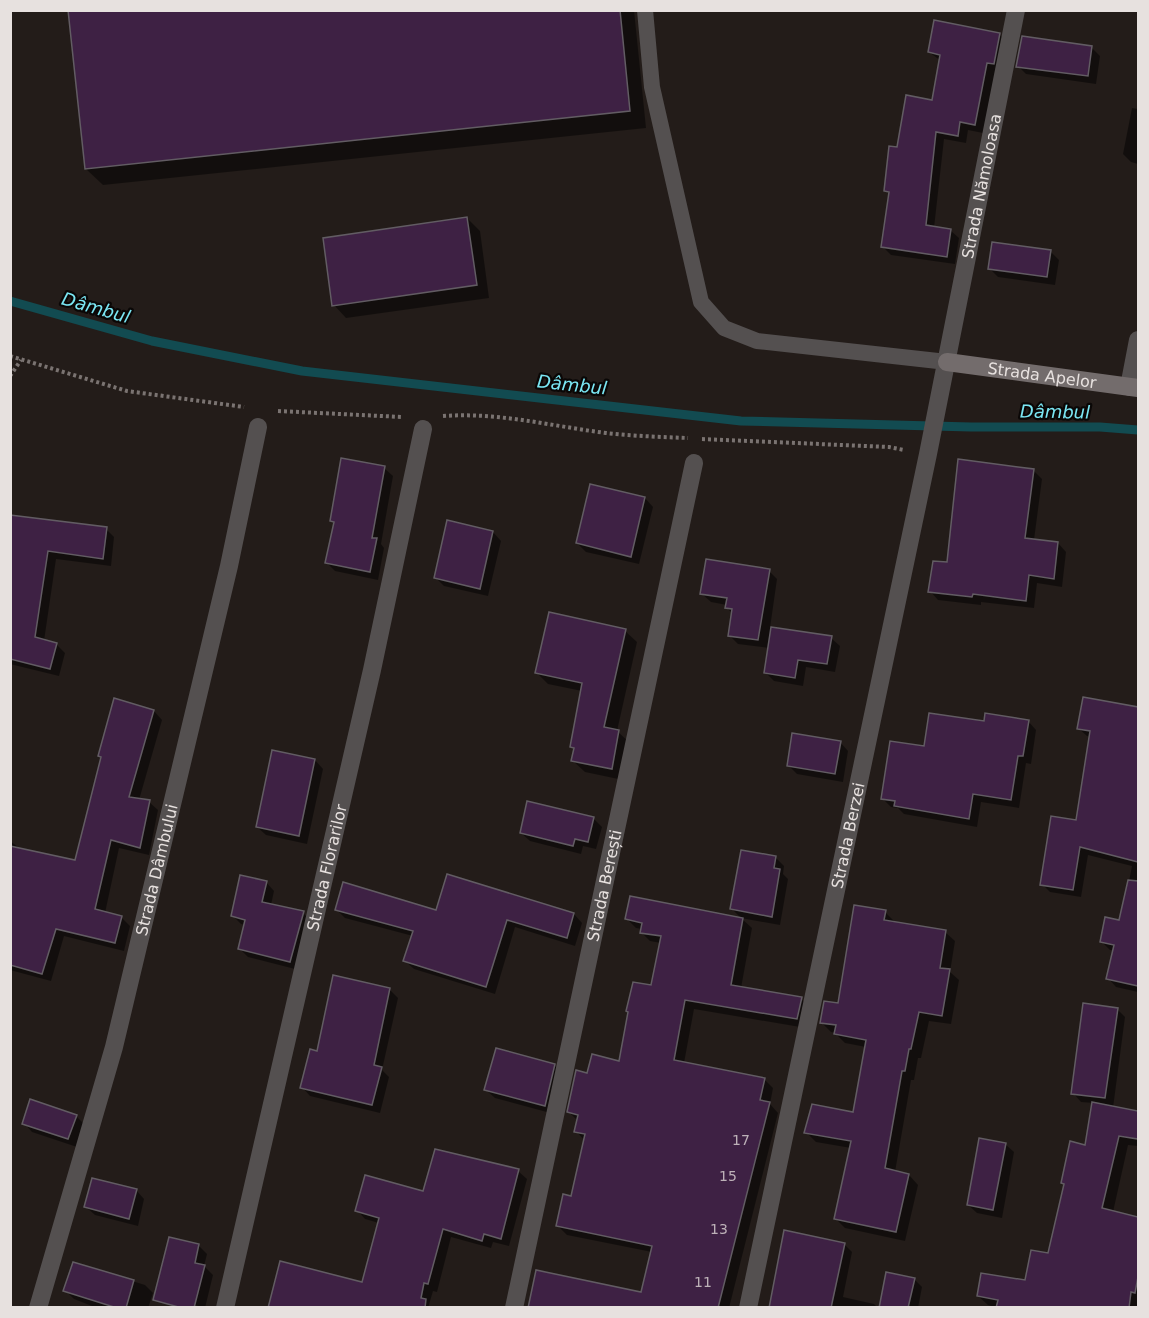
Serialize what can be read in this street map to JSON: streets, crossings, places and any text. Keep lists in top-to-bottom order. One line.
{"streets":{"street":["Strada Nămoloasa","Strada Apelor","Strada Berzei","Strada Florarilor","Strada Dâmbului","Strada Berești"]},"crossings":[["Strada Nămoloasa","Strada Apelor"],["Strada Nămoloasa","Strada Berzei"],["Strada Apelor","Strada Berzei"]],"water":["Dâmbul"],"house_numbers":["17","15","13","11"]}
